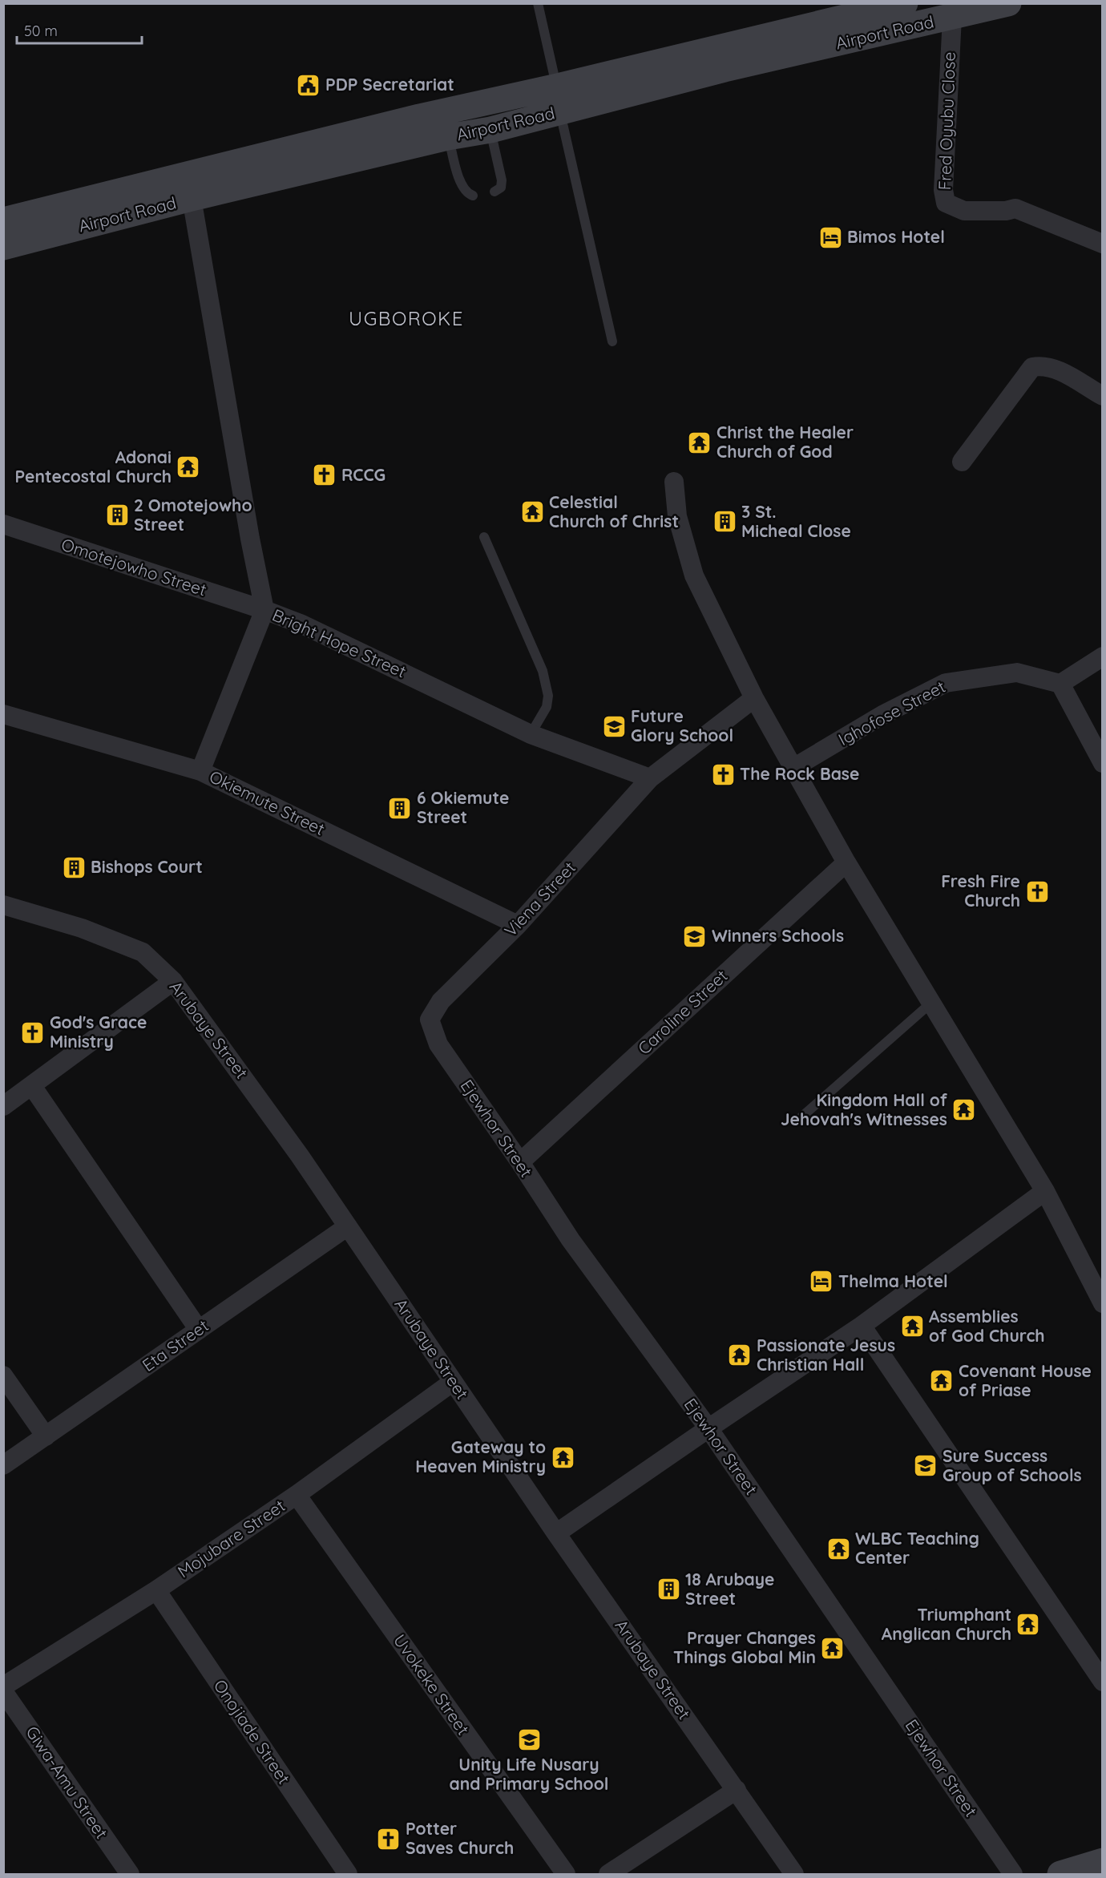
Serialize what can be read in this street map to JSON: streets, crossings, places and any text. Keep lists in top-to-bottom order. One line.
{"streets":{"main road":["Airport Road"],"street":["Fred Oyubu Close","Omotejowho Street","Bright Hope Street","Ighofose Street","Okiemute Street","Viena Street","Caroline Street","Arubaye Street","Ejewhor Street","Eta Street","Mojubare Street","Uvokeke Street","Onojiade Street","Giwa-Amu Street"]},"crossings":[["Airport Road","Fred Oyubu Close"],["Airport Road","Bright Hope Street"],["Omotejowho Street","Bright Hope Street"],["Bright Hope Street","Viena Street"],["Okiemute Street","Viena Street"],["Viena Street","Ejewhor Street"],["Caroline Street","Ejewhor Street"],["Arubaye Street","Eta Street"],["Arubaye Street","Mojubare Street"],["Mojubare Street","Uvokeke Street"],["Mojubare Street","Onojiade Street"]],"districts":["UGBOROKE"],"places":{"public building":["PDP Secretariat"],"hotel":["Bimos Hotel","Thelma Hotel"],"temple":["Christ the Healer Church of God","Adonai Pentecostal Church","Celestial Church of Christ","Kingdom Hall of Jehovah's Witnesses","Assemblies of God Church","Passionate Jesus Christian Hall","Covenant House of Priase","Gateway to Heaven Ministry","WLBC Teaching Center","Triumphant Anglican Church","Prayer Changes Things Global Min"],"church":["RCCG","The Rock Base","Fresh Fire Church","God's Grace Ministry","Potter Saves Church"],"building":["2 Omotejowho Street","3 St. Micheal Close","6 Okiemute Street","Bishops Court","18 Arubaye Street"],"school or university":["Future Glory School","Winners Schools","Sure Success Group of Schools","Unity Life Nusary and Primary School"]},"scale_bar":"50 m"}
